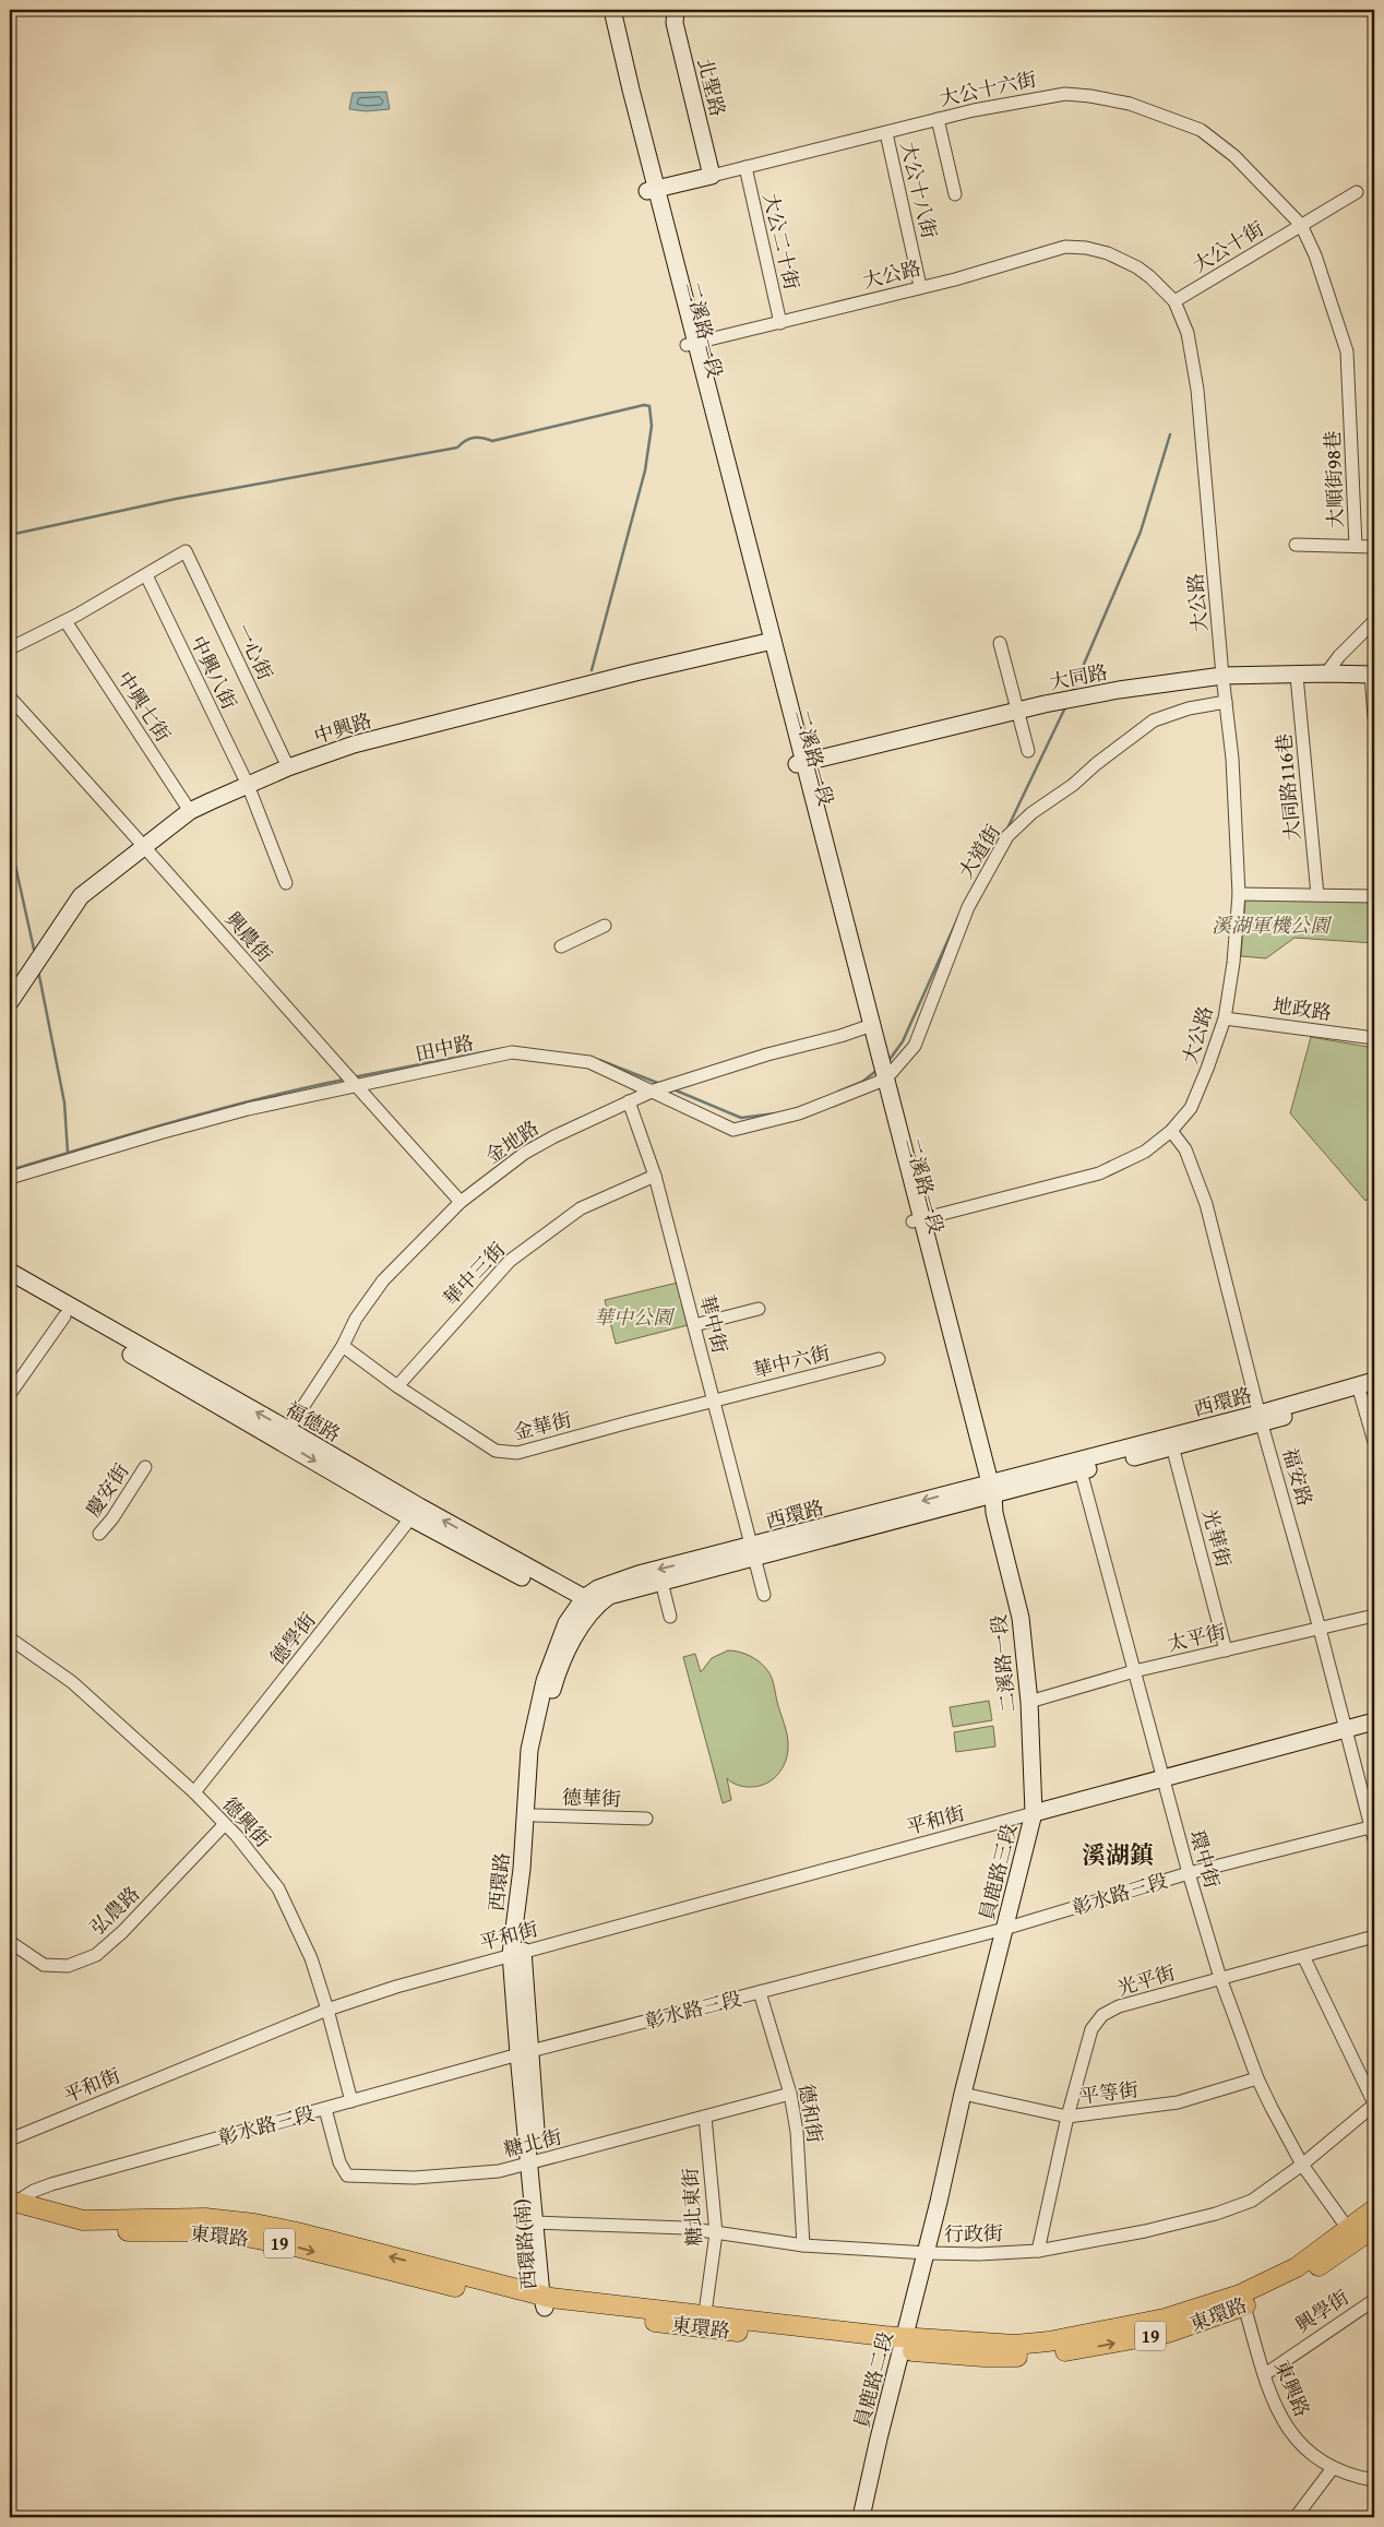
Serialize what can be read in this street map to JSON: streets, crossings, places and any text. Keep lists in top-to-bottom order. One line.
{"streets":{"main road":["東環路","19"],"street":["北聖路","大公十六街","大公十八街","大公二十街","大公十街","大公路","二溪路一段","大順街98巷","一心街","中興八街","大同路","中興七街","中興路","大同路116巷","大道街","興農街","地政路","田中路","金地路","華中三街","華中街","華中六街","西環路","福德路","金華街","福安路","慶安街","光華街","太平街","德學街","德華街","平和街","德興街","環中街","員鹿路三段","彰水路三段","弘農路","光平街","平等街","德和街","糖北街","糖北東街","行政街","西環路(南)","興學街","員鹿路二段","東興路"]},"crossings":[["北聖路","大公十六街"],["大公十六街","大公十八街"],["大公十六街","大公二十街"],["大公十六街","大公十街"],["大公十六街","二溪路一段"],["大公十六街","大順街98巷"],["大公十八街","大公路"],["大公二十街","大公路"],["大公十街","大公路"],["大公路","二溪路一段"],["大公路","大同路"],["大公路","大道街"],["大公路","地政路"],["大公路","福安路"],["二溪路一段","大同路"],["二溪路一段","中興路"],["二溪路一段","大道街"],["二溪路一段","田中路"],["二溪路一段","金地路"],["二溪路一段","西環路"],["二溪路一段","太平街"],["二溪路一段","平和街"],["二溪路一段","員鹿路三段"],["一心街","中興八街"],["一心街","中興路"],["中興八街","中興路"],["大同路","大同路116巷"],["中興七街","中興路"],["中興路","興農街"],["大道街","田中路"],["興農街","田中路"],["興農街","金地路"],["田中路","金地路"],["金地路","華中街"],["金地路","福德路"],["華中三街","華中街"],["華中三街","金華街"],["華中街","華中六街"],["華中街","西環路"],["華中街","金華街"],["華中六街","金華街"],["西環路","福德路"],["西環路","福安路"],["西環路","光華街"],["西環路","德華街"],["西環路","平和街"],["西環路","環中街"],["西環路","西環路(南)"],["福德路","德學街"],["福安路","太平街"],["福安路","員鹿路三段"],["福安路","彰水路三段"],["光華街","太平街"],["太平街","環中街"],["德學街","德興街"],["平和街","德興街"],["平和街","員鹿路三段"],["平和街","西環路(南)"],["德興街","彰水路三段"],["德興街","弘農路"],["環中街","員鹿路三段"],["環中街","彰水路三段"],["環中街","光平街"],["環中街","平等街"],["環中街","行政街"],["環中街","東環路"],["員鹿路三段","彰水路三段"],["員鹿路三段","平等街"],["員鹿路三段","行政街"],["員鹿路三段","員鹿路二段"],["彰水路三段","德和街"],["彰水路三段","糖北街"],["彰水路三段","東環路"],["彰水路三段","西環路(南)"],["光平街","平等街"],["光平街","行政街"],["德和街","糖北街"],["德和街","行政街"],["糖北街","糖北東街"],["糖北街","西環路(南)"],["糖北東街","行政街"],["糖北東街","東環路"],["行政街","西環路(南)"],["行政街","員鹿路二段"],["東環路","西環路(南)"],["東環路","員鹿路二段"],["東環路","東興路"],["興學街","東興路"]],"districts":["溪湖鎮"],"parks":["溪湖軍機公園","華中公園"]}
